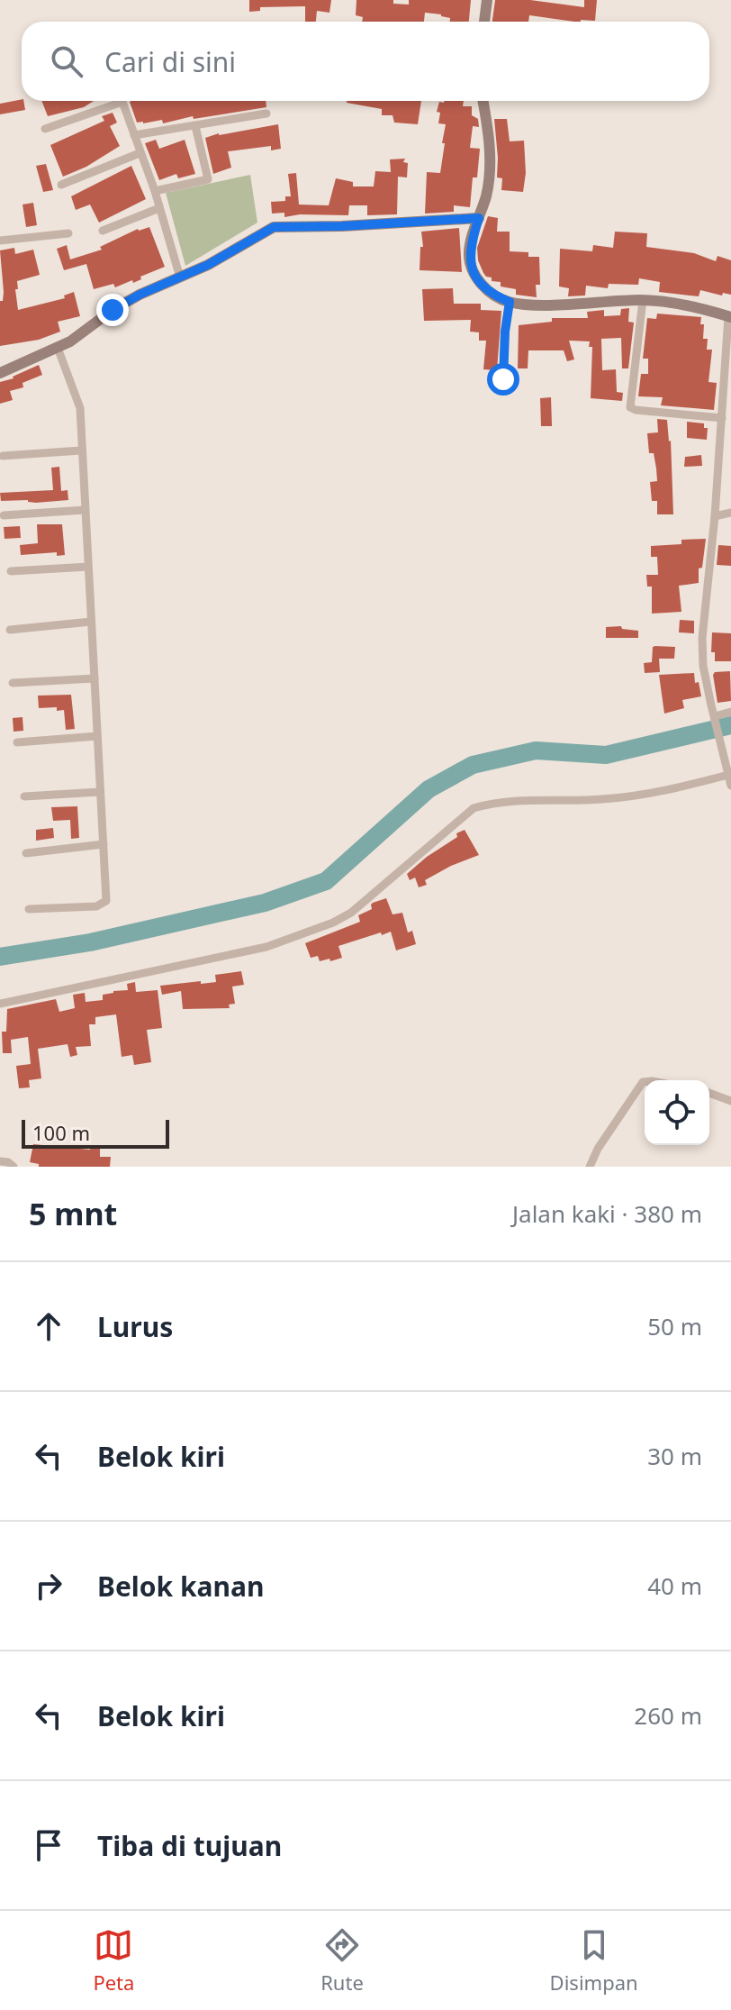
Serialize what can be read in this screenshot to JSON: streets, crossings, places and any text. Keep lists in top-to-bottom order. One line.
{"scale_bar":"100 m","page":{"search":"Cari di sini","scale":"100 m","heading":["5 mnt","Jalan kaki · 380 m"],"list":[["Lurus","50 m"],["Belok kiri","30 m"],["Belok kanan","40 m"],["Belok kiri","260 m"],"Tiba di tujuan"],"nav":["Peta","Rute","Disimpan"]}}
